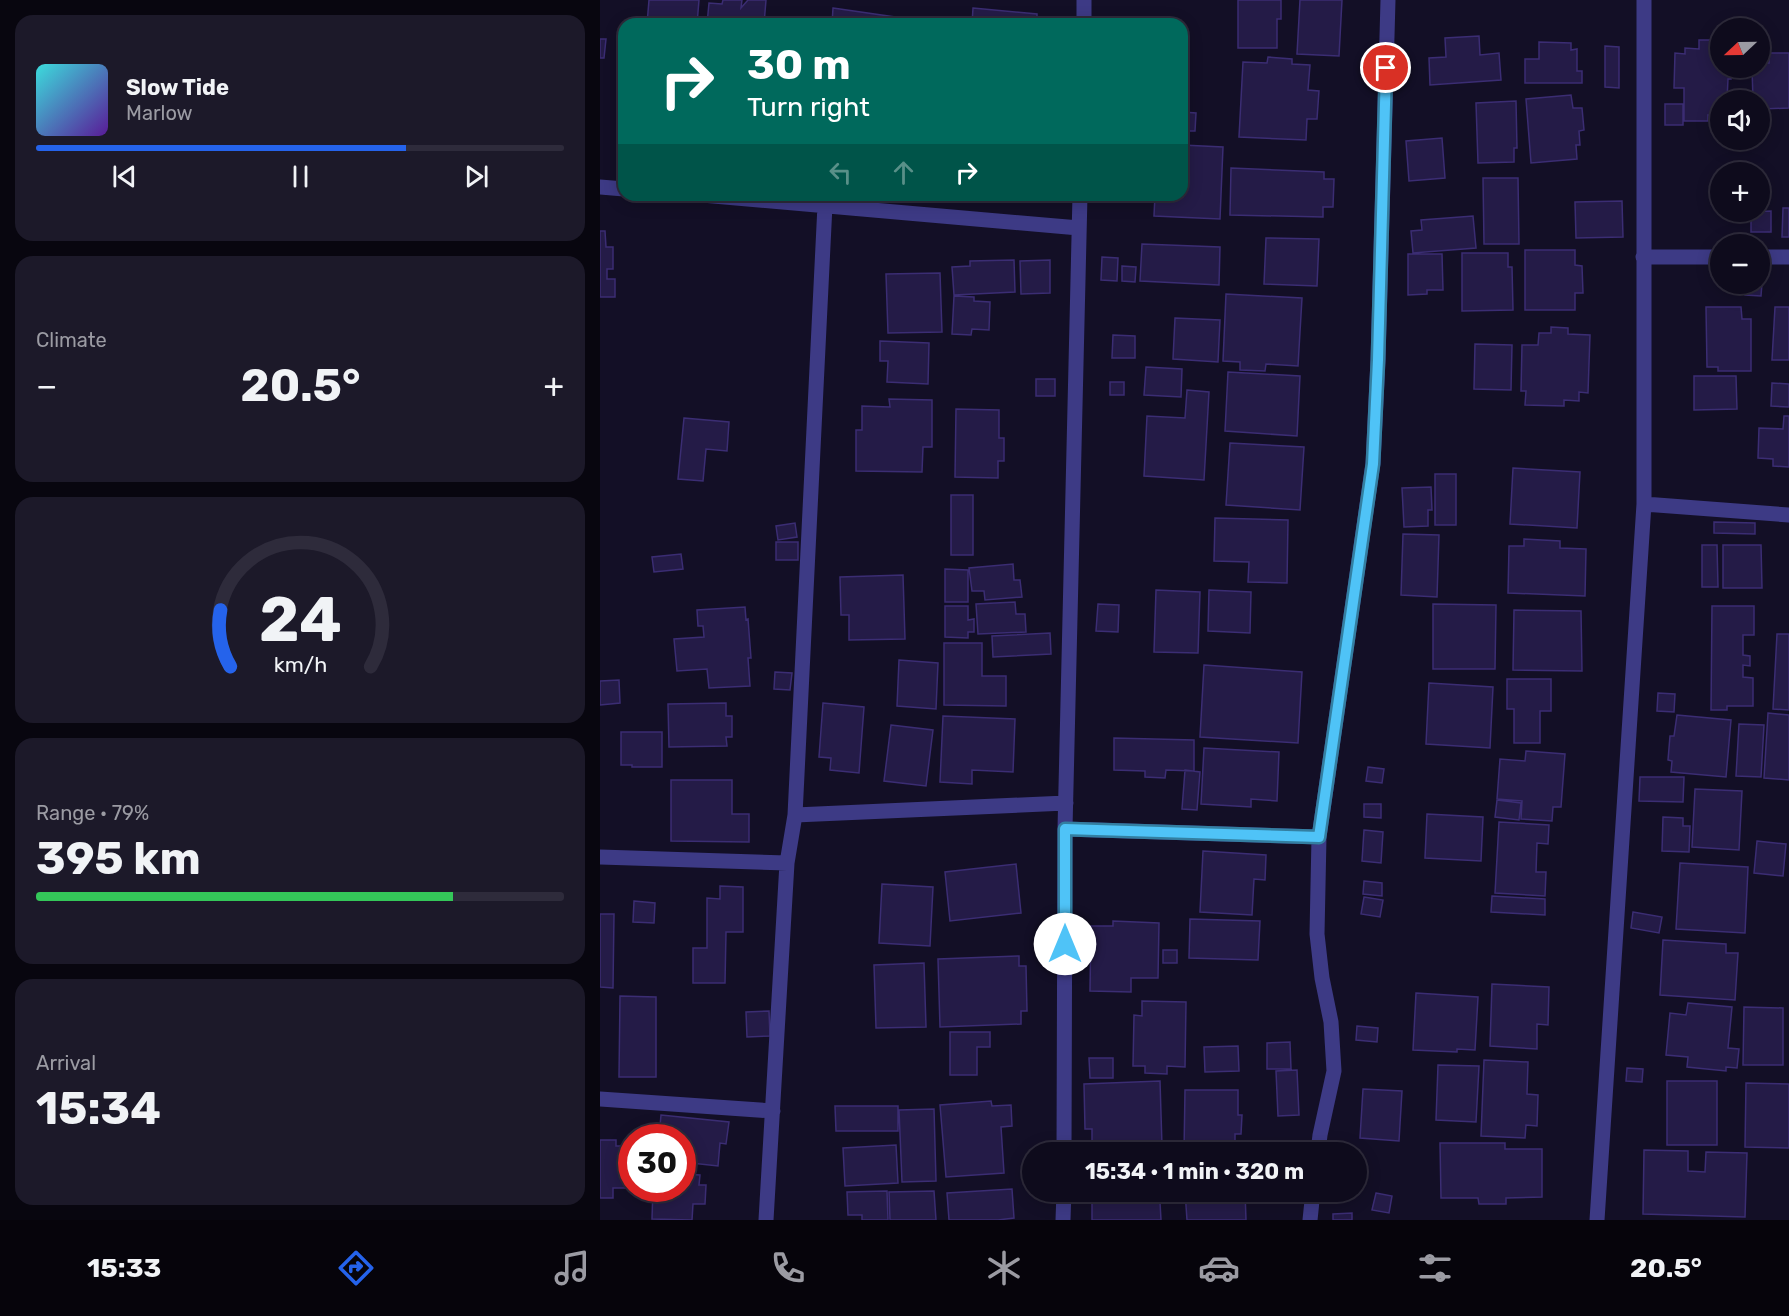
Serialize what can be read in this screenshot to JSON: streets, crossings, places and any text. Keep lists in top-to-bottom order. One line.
{"north":"left","page":{"map_buttons":["+","−"],"turn":["30 m","Turn right"],"song":["Slow Tide","Marlow"],"tile":["Climate",["Range · 79%","395 km"],["Arrival","15:34"]],"heat":["−","20.5°","+"],"limit":"30","trip":"15:34 · 1 min · 320 m","tabs":["15:33","20.5°"],"gauge":["24","km/h"]}}
